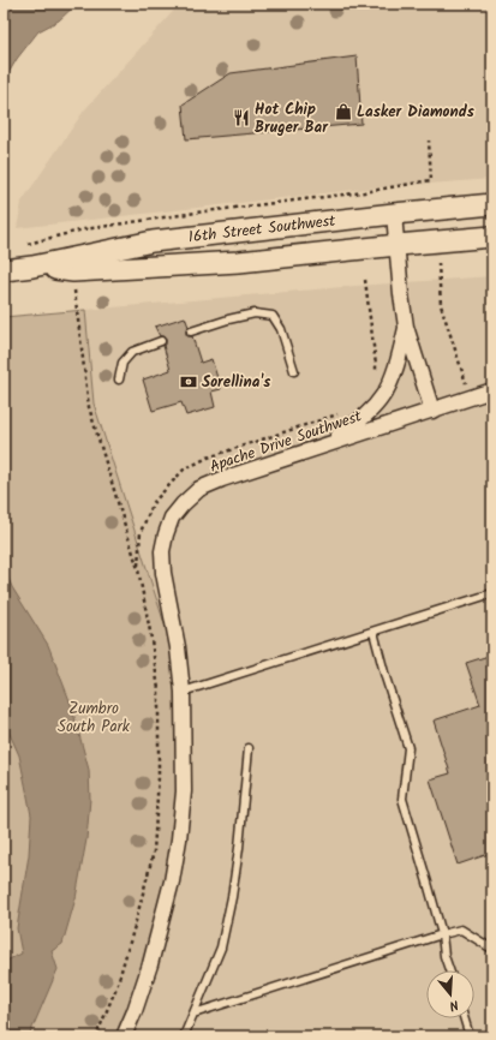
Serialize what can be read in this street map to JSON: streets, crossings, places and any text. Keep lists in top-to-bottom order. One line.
{"streets":{"main road":["16th Street Southwest"],"street":["Apache Drive Southwest"]},"parks":["Zumbro South Park"],"places":{"shop":["Lasker Diamonds"],"restaurant":["Hot Chip Bruger Bar"],"bank":["Sorellina's"]},"north":"bottom"}
